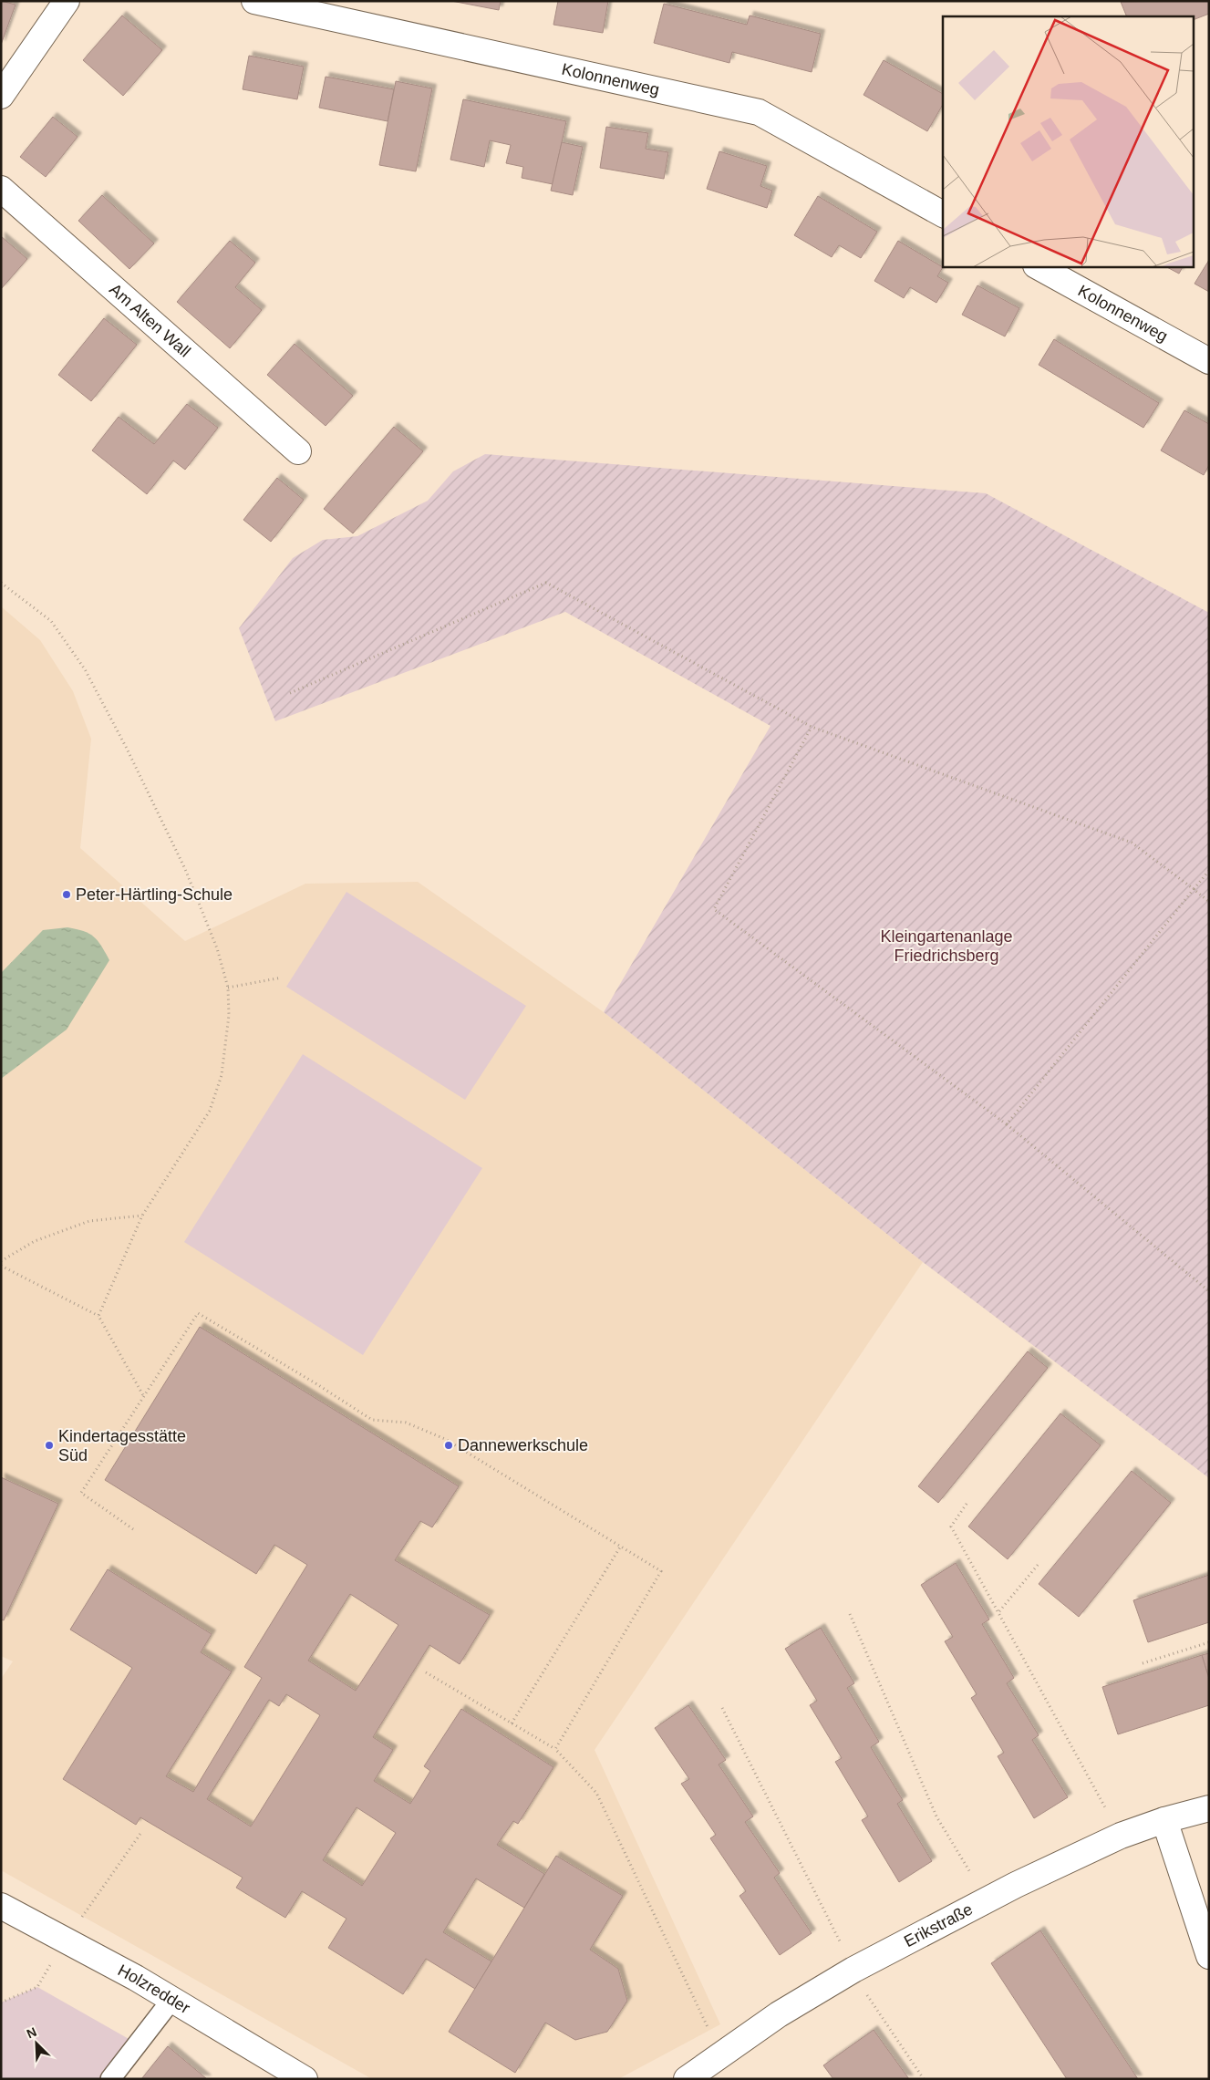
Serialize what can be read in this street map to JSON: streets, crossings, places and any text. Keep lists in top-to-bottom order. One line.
{"streets":{"street":["Kolonnenweg","Am Alten Wall","Erikstraße","Holzredder"]},"parks":["Kleingartenanlage Friedrichsberg"],"places":["Peter-Härtling-Schule","Kindertagesstätte Süd","Dannewerkschule"],"north":"top left"}
